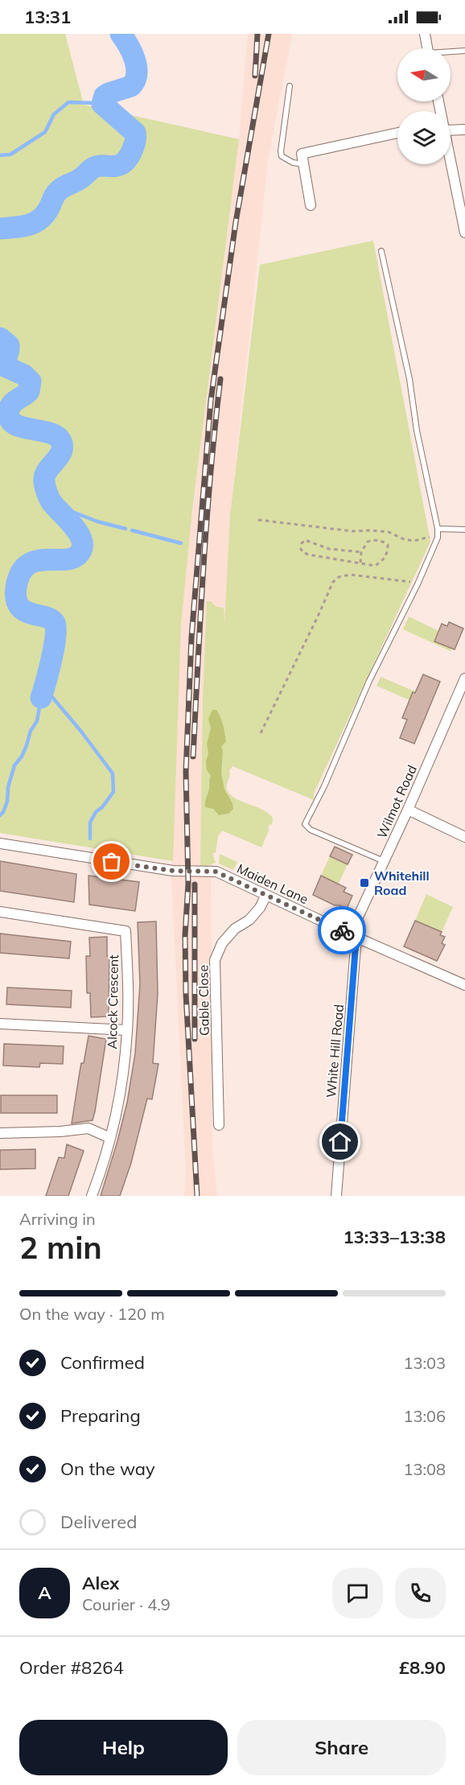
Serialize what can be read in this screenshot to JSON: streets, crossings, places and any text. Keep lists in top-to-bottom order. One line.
{"streets":{"street":["Wilmot Road","Maiden Lane","Gable Close","Alcock Crescent","White Hill Road"]},"crossings":[["Wilmot Road","Maiden Lane"],["Wilmot Road","White Hill Road"],["Maiden Lane","Gable Close"],["Maiden Lane","White Hill Road"]],"places":{"transit":["Whitehill Road"]},"north":"left","page":{"status":"13:31","heading":["2 min","Arriving in","13:33–13:38"],"panel":["Alex","Courier · 4.9","Order #8264","£8.90"],"bar":"On the way · 120 m","list":[["Confirmed","13:03"],["Preparing","13:06"],["On the way","13:08"],"Delivered"],"round":"A","buttons":["Help","Share"]}}
